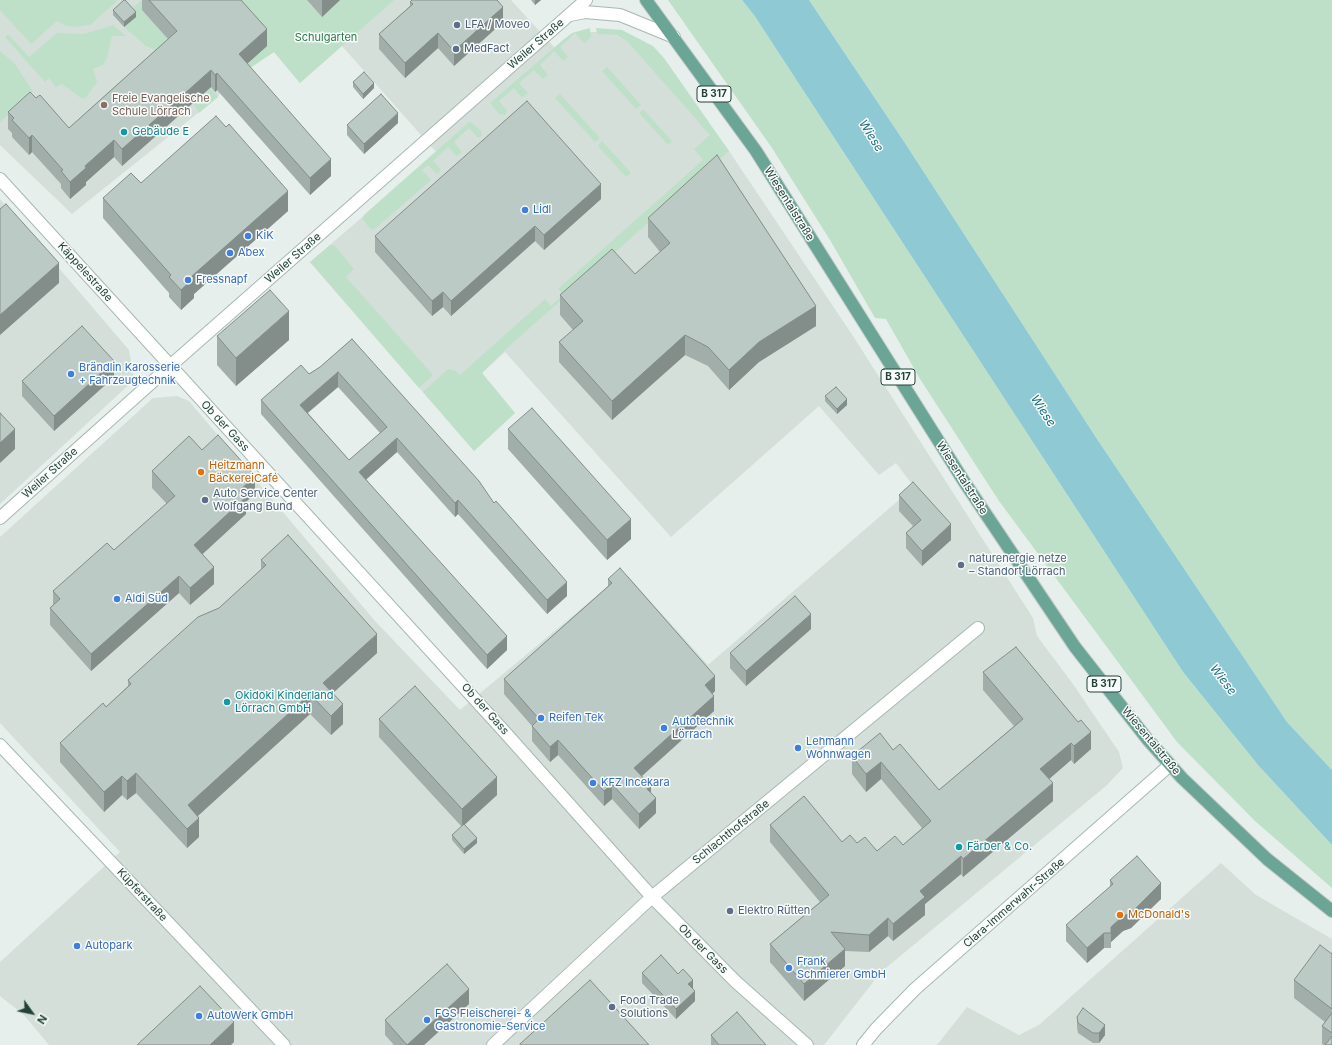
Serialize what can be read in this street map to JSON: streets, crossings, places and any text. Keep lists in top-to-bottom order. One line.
{"streets":{"main road":["B 317","Wiesentalstraße"],"street":["Weiler Straße","Käppelestraße","Ob der Gass","Schlachthofstraße","Küpferstraße","Clara-Immerwahr-Straße"]},"crossings":[["Weiler Straße","Käppelestraße"],["Weiler Straße","Ob der Gass"],["Wiesentalstraße","Clara-Immerwahr-Straße"],["Käppelestraße","Ob der Gass"],["Ob der Gass","Schlachthofstraße"]],"water":["Wiese"],"parks":["Schulgarten"],"places":["LFA / Moveo","MedFact","Freie Evangelische Schule Lörrach","Gebäude E","Lidl","KiK","Abex","Fressnapf","Brändlin Karosserie + Fahrzeugtechnik","Heitzmann BäckereiCafé","Auto Service Center Wolfgang Bund","naturenergie netze – Standort Lörrach","Aldi Süd","Okidoki Kinderland Lörrach GmbH","Reifen Tek","Autotechnik Lörrach","Lehmann Wohnwagen","KFZ Incekara","Färber & Co.","Elektro Rütten","McDonald's","Autopark","Frank Schmierer GmbH","Food Trade Solutions","AutoWerk GmbH","FGS Fleischerei- & Gastronomie-Service"],"north":"bottom right"}
